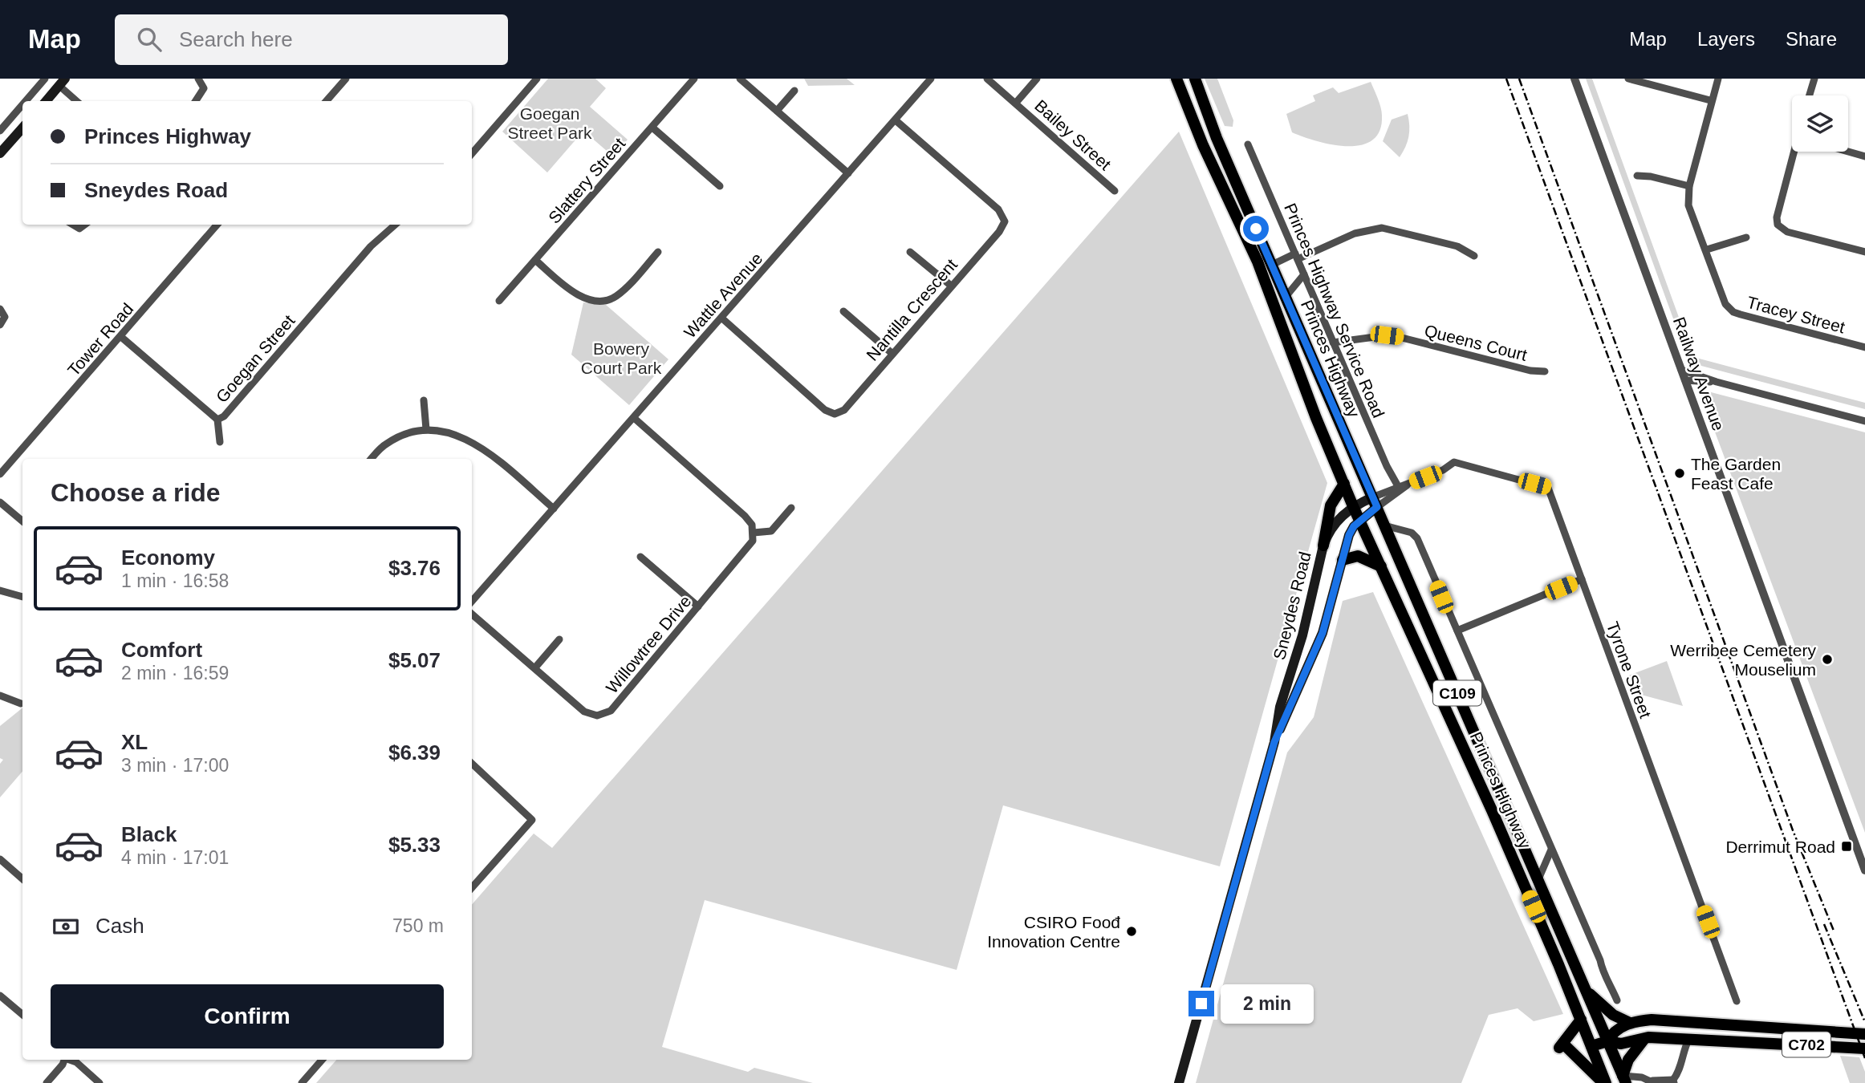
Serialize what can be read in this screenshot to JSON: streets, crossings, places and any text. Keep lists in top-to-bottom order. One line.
{"streets":{"highway":["Princes Highway","C109","C702"],"main road":["Sneydes Road"],"street":["Bailey Street","Slattery Street","Wattle Avenue","Nantilla Crescent","Princes Highway Service Road","Tracey Street","Tower Road","Queens Court","Goegan Street","Railway Avenue","Willowtree Drive","Tyrone Street"]},"crossings":[["Wattle Avenue","Nantilla Crescent"],["Princes Highway Service Road","Queens Court"],["Princes Highway Service Road","Princes Highway"],["Princes Highway Service Road","Tyrone Street"],["Tower Road","Goegan Street"],["Princes Highway","Sneydes Road"],["Princes Highway","Tyrone Street"],["Princes Highway","C702"],["Sneydes Road","Tyrone Street"]],"parks":["Goegan Street Park","Bowery Court Park"],"places":{"other":["The Garden Feast Cafe","Werribee Cemetery Mouselium","CSIRO Foođ Innovation Centre"],"transit":["Derrimut Road"]},"page":{"header":"Map","search":"Search here","nav":["Map","Layers","Share"],"banner":["Princes Highway","Sneydes Road"],"heading":"Choose a ride","list":[{"name":"Economy","note":"1 min · 16:58","value":"$3.76"},{"name":"Comfort","note":"2 min · 16:59","value":"$5.07"},{"name":"XL","note":"3 min · 17:00","value":"$6.39"},{"name":"Black","note":"4 min · 17:01","value":"$5.33"}],"pay":["Cash","750 m"],"buttons":"Confirm","bubble":"2 min"}}
